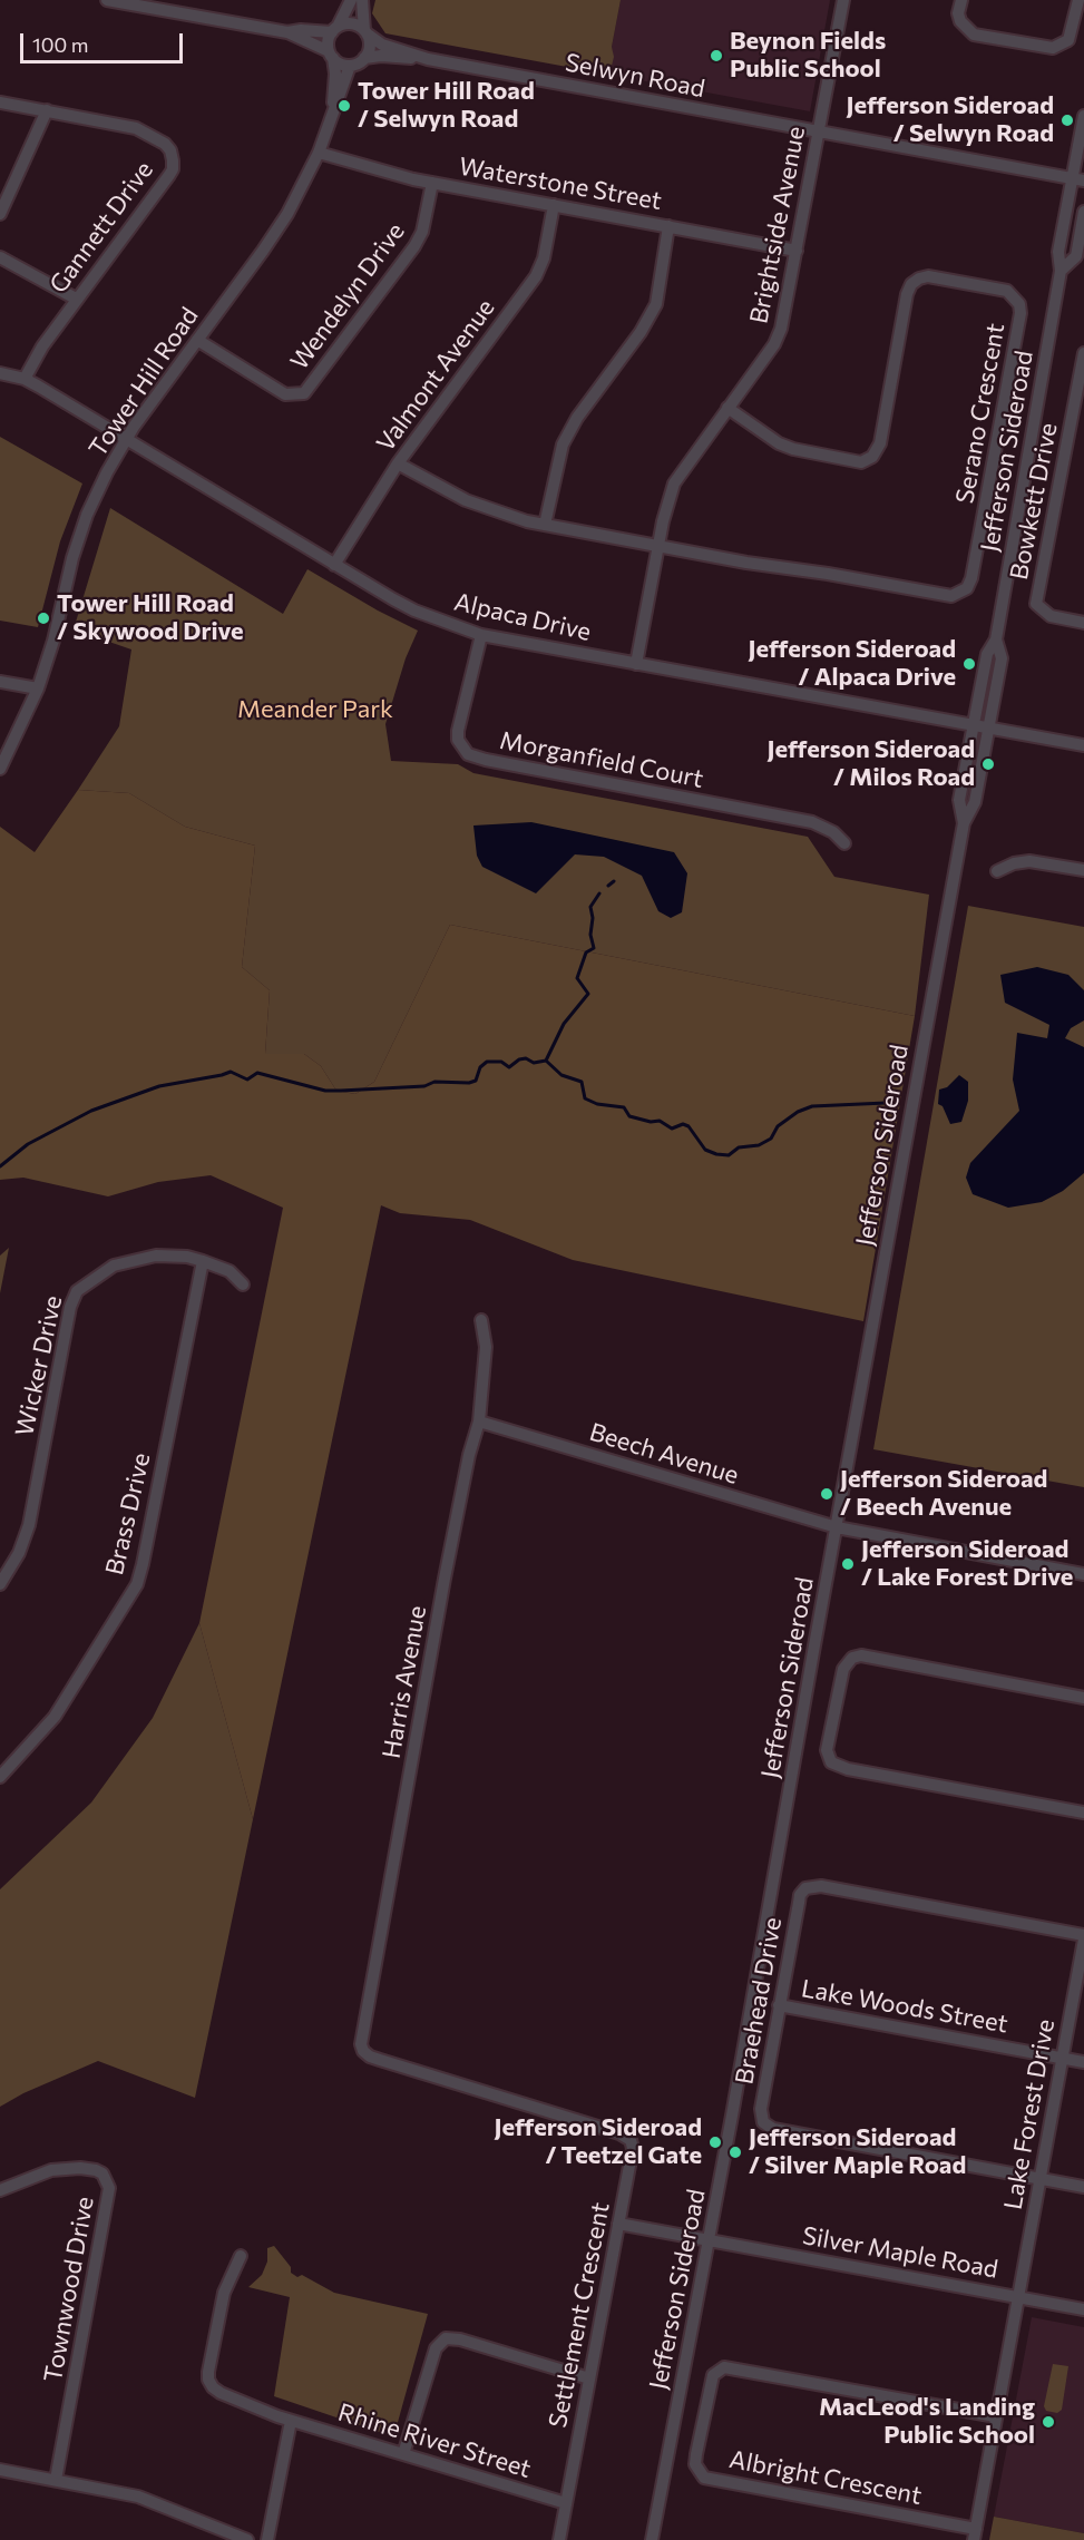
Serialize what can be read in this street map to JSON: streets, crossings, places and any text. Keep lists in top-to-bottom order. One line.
{"streets":{"street":["Selwyn Road","Waterstone Street","Brightside Avenue","Gannett Drive","Wendelyn Drive","Valmont Avenue","Tower Hill Road","Serano Crescent","Jefferson Sideroad","Bowkett Drive","Alpaca Drive","Morganfield Court","Wicker Drive","Beech Avenue","Brass Drive","Harris Avenue","Braehead Drive","Lake Woods Street","Lake Forest Drive","Silver Maple Road","Townwood Drive","Settlement Crescent","Rhine River Street","Albright Crescent"]},"crossings":[["Selwyn Road","Brightside Avenue"],["Selwyn Road","Tower Hill Road"],["Selwyn Road","Jefferson Sideroad"],["Waterstone Street","Brightside Avenue"],["Waterstone Street","Wendelyn Drive"],["Waterstone Street","Valmont Avenue"],["Waterstone Street","Tower Hill Road"],["Brightside Avenue","Serano Crescent"],["Brightside Avenue","Alpaca Drive"],["Gannett Drive","Alpaca Drive"],["Wendelyn Drive","Tower Hill Road"],["Valmont Avenue","Alpaca Drive"],["Tower Hill Road","Alpaca Drive"],["Jefferson Sideroad","Alpaca Drive"],["Jefferson Sideroad","Beech Avenue"],["Jefferson Sideroad","Silver Maple Road"],["Alpaca Drive","Morganfield Court"],["Wicker Drive","Brass Drive"],["Beech Avenue","Harris Avenue"],["Harris Avenue","Settlement Crescent"],["Braehead Drive","Lake Woods Street"],["Braehead Drive","Lake Forest Drive"],["Lake Woods Street","Lake Forest Drive"],["Lake Forest Drive","Silver Maple Road"],["Lake Forest Drive","Albright Crescent"],["Silver Maple Road","Settlement Crescent"],["Settlement Crescent","Rhine River Street"]],"parks":["Meander Park"],"places":["Beynon Fields Public School","Tower Hill Road / Selwyn Road","Jefferson Sideroad / Selwyn Road","Tower Hill Road / Skywood Drive","Jefferson Sideroad / Alpaca Drive","Jefferson Sideroad / Milos Road","Jefferson Sideroad / Beech Avenue","Jefferson Sideroad / Lake Forest Drive","Jefferson Sideroad / Teetzel Gate","Jefferson Sideroad / Silver Maple Road","MacLeod's Landing Public School"],"scale_bar":"100 m"}
